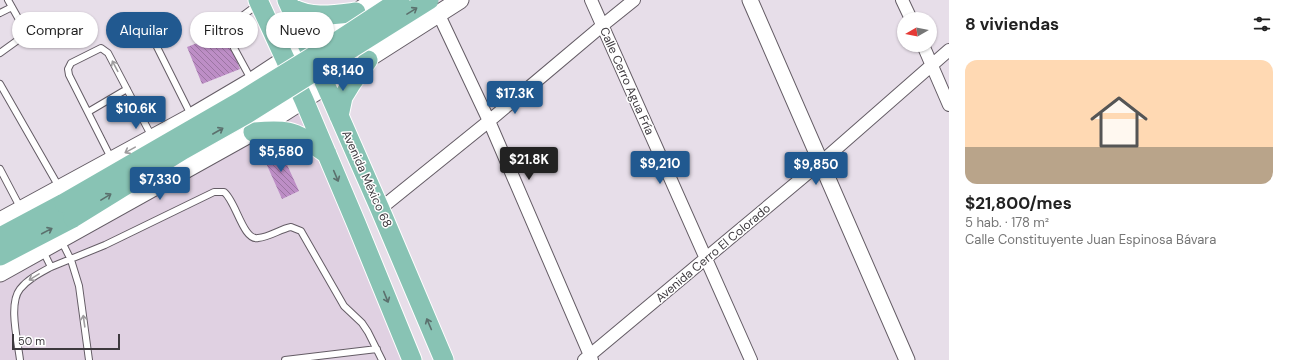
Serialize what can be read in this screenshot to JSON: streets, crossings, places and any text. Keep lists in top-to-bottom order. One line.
{"streets":{"main road":["Avenida México 68"],"street":["Calle Cerro Agua Fría","Avenida Cerro El Colorado"]},"crossings":[["Calle Cerro Agua Fría","Avenida Cerro El Colorado"]],"scale_bar":"50 m","north":"left","page":{"heading":"8 viviendas","chip":["Comprar","Alquilar","Filtros","Nuevo"],"list":[{"name":"$21,800/mes","note":"5 hab. · 178 m² · Calle Constituyente Juan Espinosa Bávara"}],"price":["$8,140","$17.3K","$10.6K","$5,580","$21.8K","$9,210","$9,850","$7,330"],"scale":"50 m"}}
